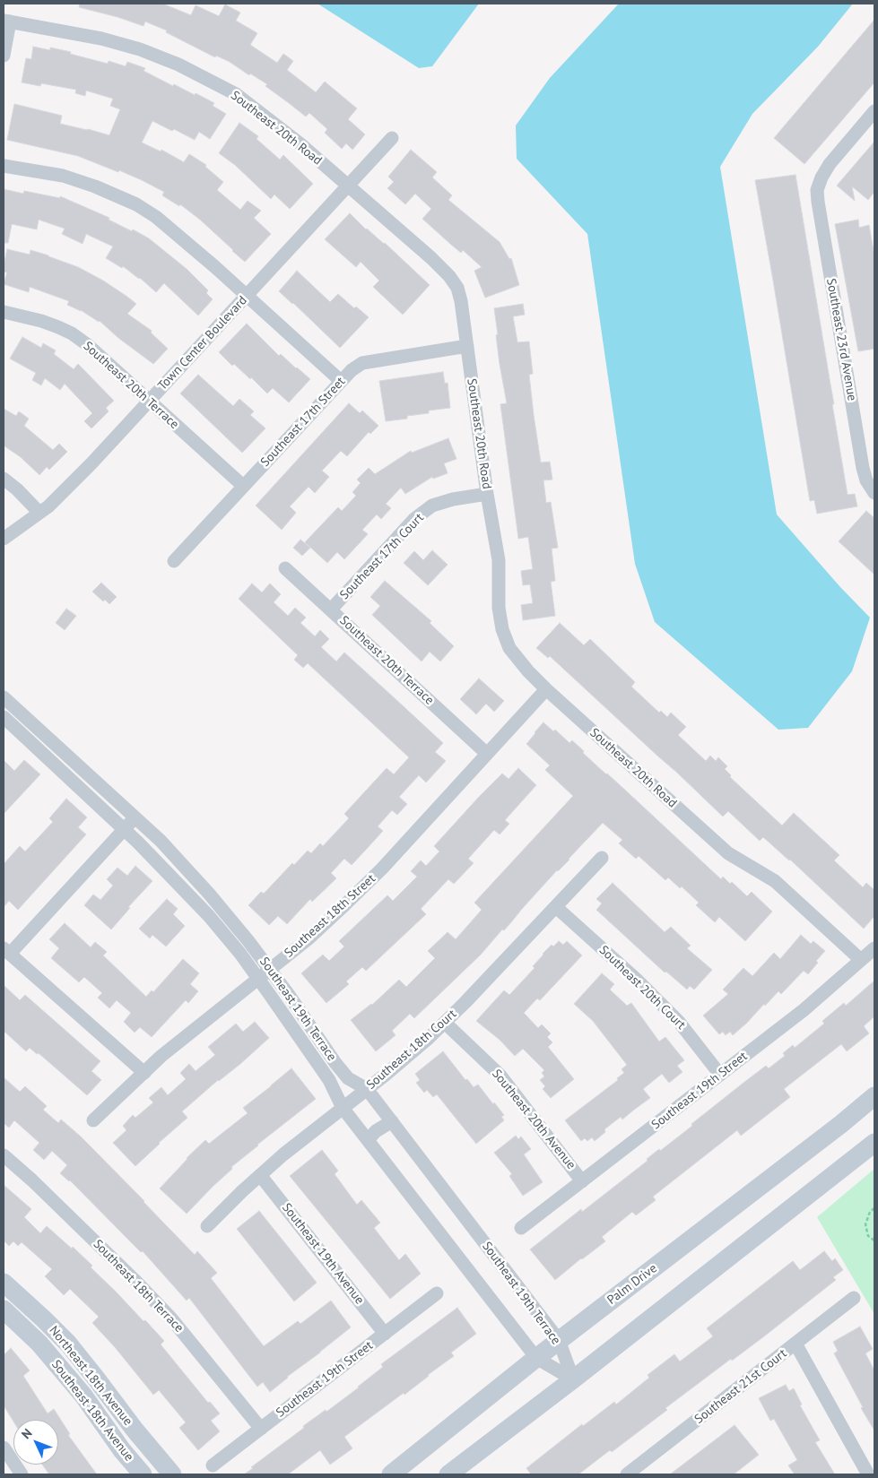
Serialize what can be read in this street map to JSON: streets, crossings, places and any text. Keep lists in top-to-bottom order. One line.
{"streets":{"main road":["Palm Drive","Northeast 18th Avenue","Southeast 18th Avenue"],"street":["Southeast 20th Road","Southeast 23rd Avenue","Town Center Boulevard","Southeast 20th Terrace","Southeast 17th Street","Southeast 17th Court","Southeast 18th Street","Southeast 20th Court","Southeast 19th Terrace","Southeast 18th Court","Southeast 19th Street","Southeast 20th Avenue","Southeast 19th Avenue","Southeast 18th Terrace","Southeast 21st Court"]},"crossings":[["Southeast 20th Road","Town Center Boulevard"],["Southeast 20th Road","Southeast 17th Street"],["Southeast 20th Road","Southeast 17th Court"],["Southeast 20th Road","Southeast 18th Street"],["Southeast 20th Road","Southeast 19th Street"],["Town Center Boulevard","Southeast 20th Terrace"],["Southeast 20th Terrace","Southeast 17th Street"],["Southeast 20th Terrace","Southeast 17th Court"],["Southeast 20th Terrace","Southeast 18th Street"],["Southeast 18th Street","Southeast 19th Terrace"],["Southeast 20th Court","Southeast 18th Court"],["Southeast 20th Court","Southeast 19th Street"],["Southeast 19th Terrace","Southeast 18th Court"],["Southeast 19th Terrace","Palm Drive"],["Southeast 18th Court","Southeast 20th Avenue"],["Southeast 18th Court","Southeast 19th Avenue"],["Southeast 19th Street","Southeast 20th Avenue"],["Southeast 19th Street","Southeast 19th Avenue"],["Southeast 19th Street","Southeast 18th Terrace"]],"north":"top left"}
